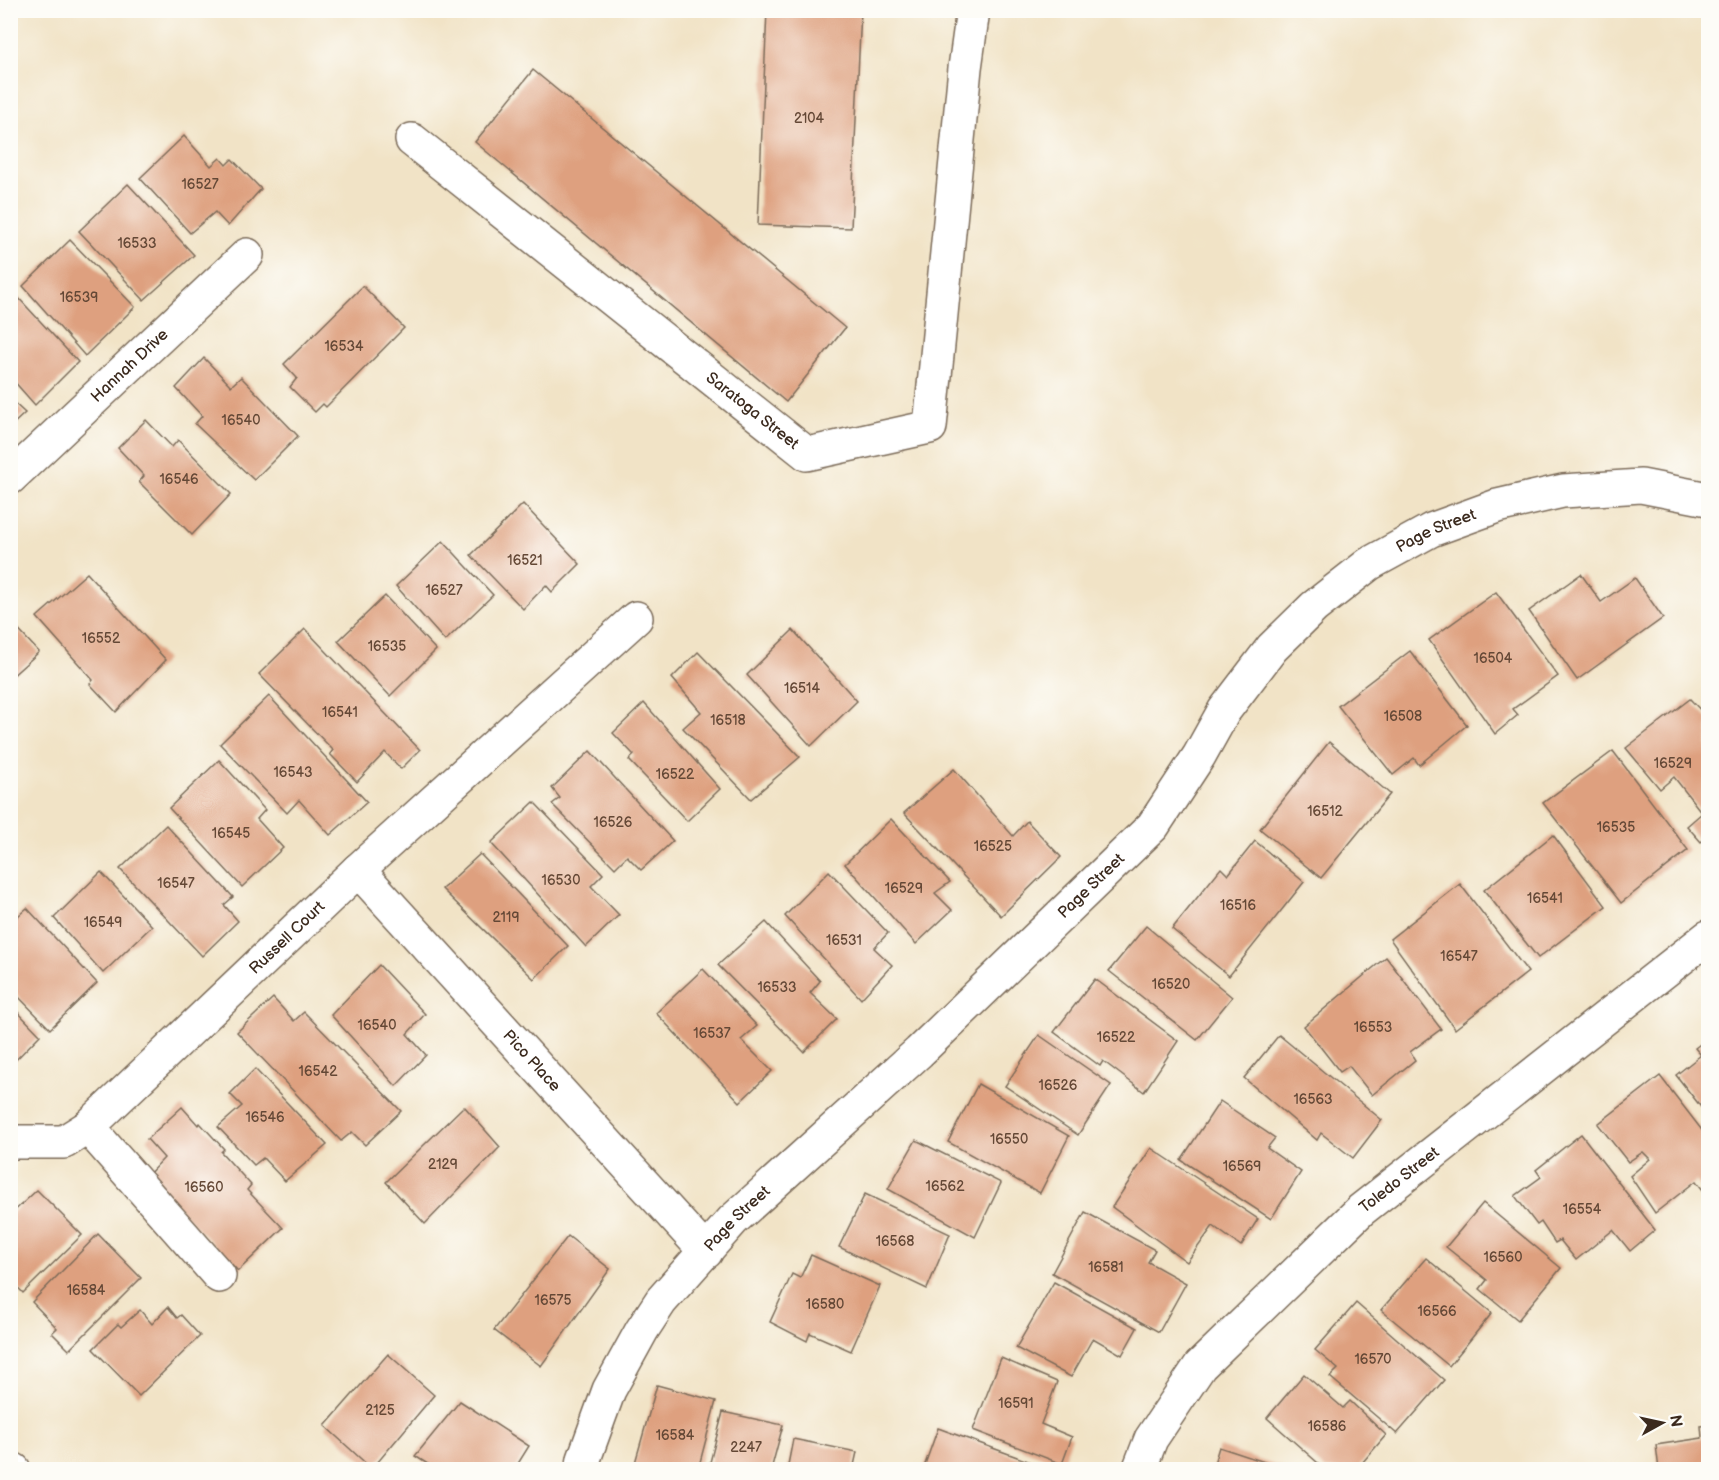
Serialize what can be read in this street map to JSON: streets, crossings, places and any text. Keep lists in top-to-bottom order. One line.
{"streets":{"street":["Hannah Drive","Saratoga Street","Page Street","Russell Court","Pico Place","Toledo Street"]},"crossings":[["Page Street","Pico Place"],["Russell Court","Pico Place"]],"house_numbers":["2104","16527","16533","16539","16534","16540","16546","16521","16527","16552","16535","16504","16514","16541","16508","16518","16529","16543","16522","16512","16526","16535","16545","16525","16530","16547","16529","16541","16516","2119","16549","16531","16547","16520","16533","16540","16553","16537","16522","16542","16526","16563","16546","16550","2129","16569","16562","16560","16554","16568","16560","16581","16584","16575","16580","16566","16570","16591","2125","16586","16584","2247"],"north":"right"}
